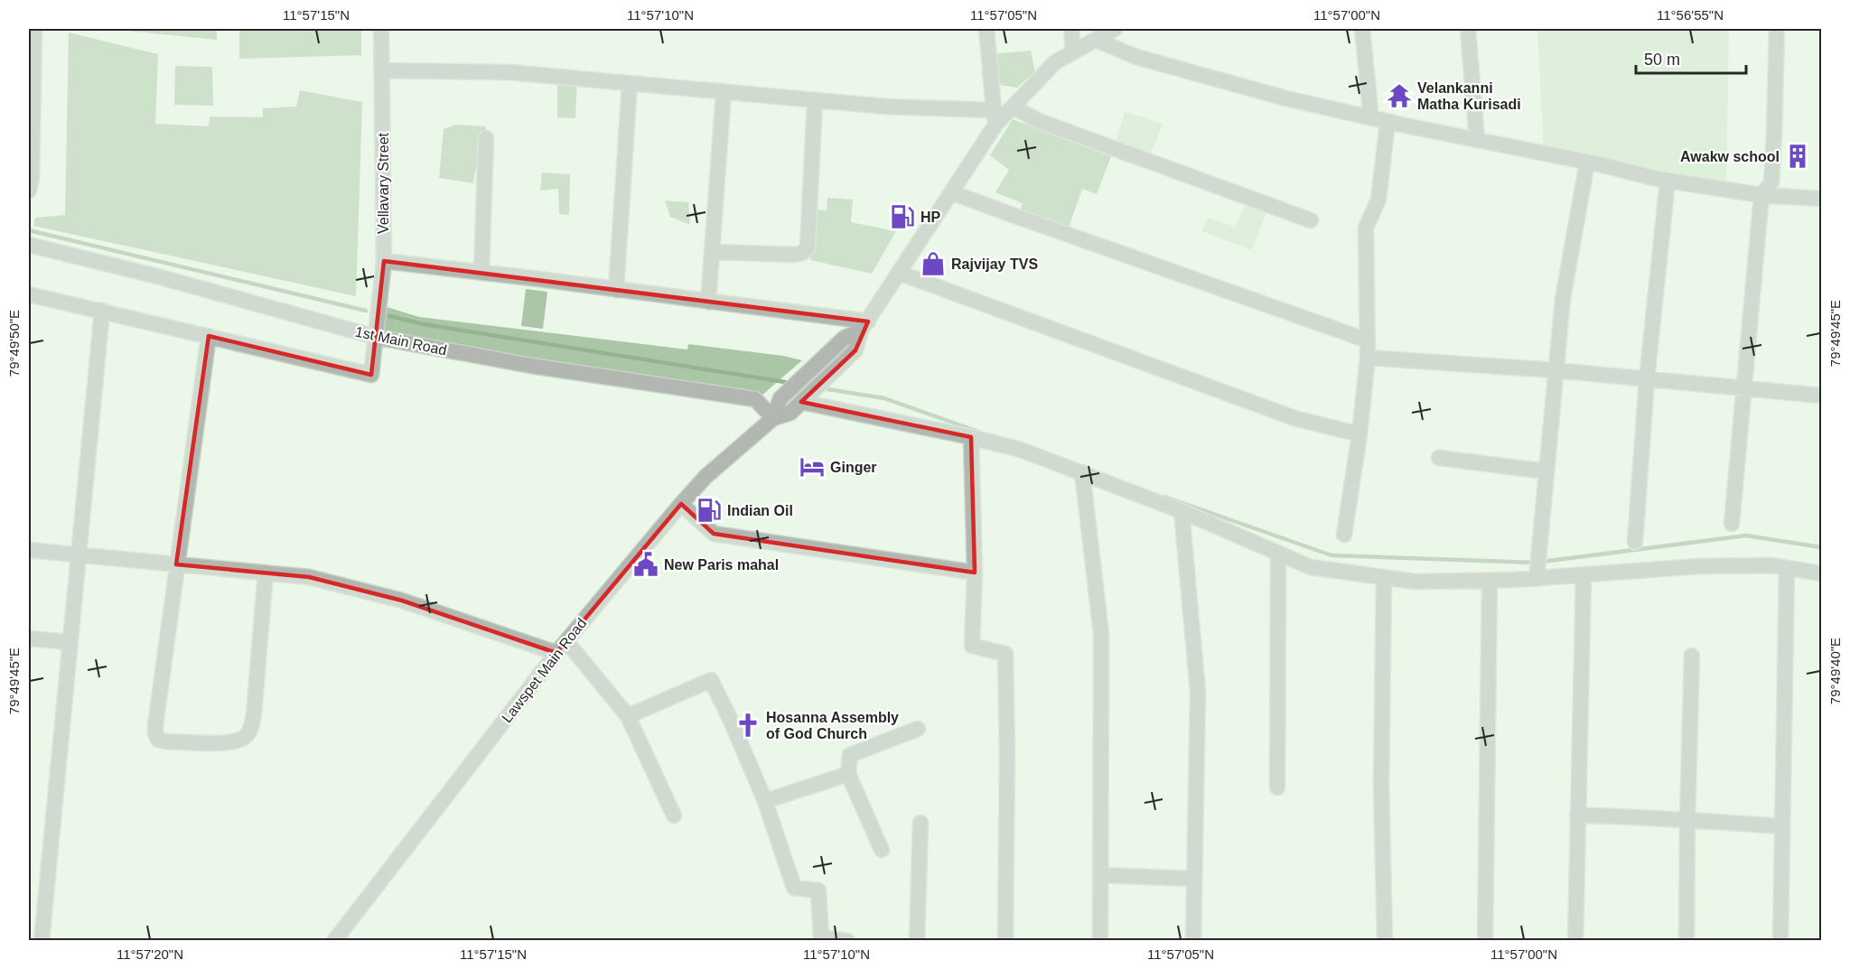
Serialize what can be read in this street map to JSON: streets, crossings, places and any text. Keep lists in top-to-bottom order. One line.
{"streets":{"street":["Vellavary Street","1st Main Road","Lawspet Main Road"]},"crossings":[["Vellavary Street","1st Main Road"],["1st Main Road","Lawspet Main Road"]],"places":{"temple":["Velankanni Matha Kurisadi"],"building":["Awakw school"],"fuel station":["HP","Indian Oil"],"shop":["Rajvijay TVS"],"hotel":["Ginger"],"public building":["New Paris mahal"],"church":["Hosanna Assembly of God Church"]},"scale_bar":"50 m","coordinates":["11°57'15\"N","11°57'10\"N","11°57'05\"N","11°57'00\"N","11°56'55\"N","79°49'45\"E","79°49'50\"E","79°49'40\"E","11°57'20\"N"]}
